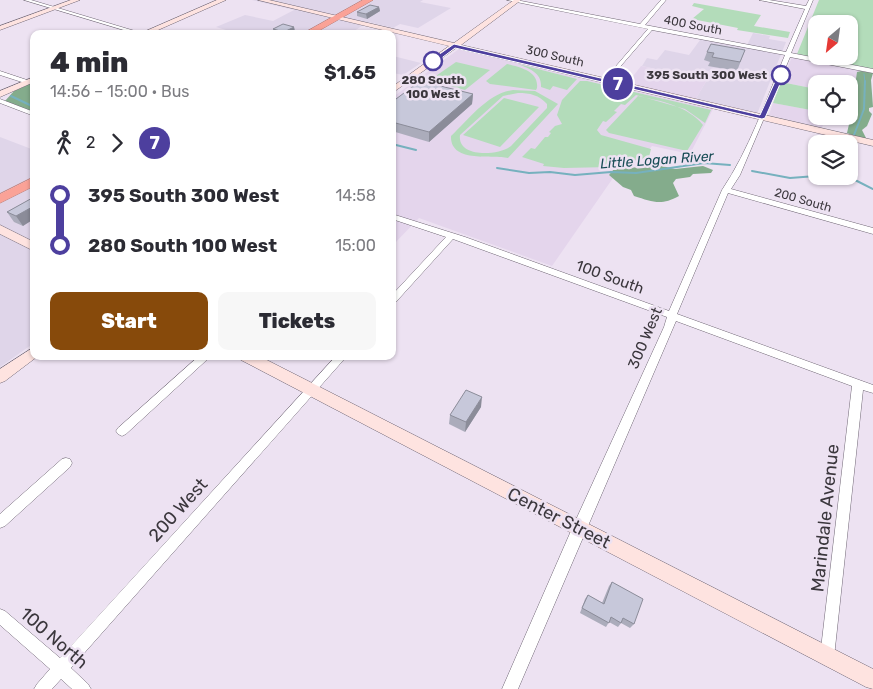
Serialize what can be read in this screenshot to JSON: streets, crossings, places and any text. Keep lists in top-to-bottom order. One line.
{"streets":{"street":["400 South","300 South","200 South","100 South","300 West","200 West","Center Street","Marindale Avenue","100 North"]},"crossings":[["400 South","300 West"],["300 South","300 West"],["200 South","300 West"],["100 South","300 West"],["100 South","Marindale Avenue"],["300 West","Center Street"],["200 West","Center Street"],["200 West","100 North"],["Center Street","Marindale Avenue"]],"water":["Little Logan River"],"places":["280 South 100 West","395 South 300 West"],"lines":["bus line 7"],"north":"bottom left","page":{"on_map":"7","heading":["4 min","14:56 – 15:00 · Bus","$1.65"],"legs":["2","7"],"list":[{"name":"395 South 300 West","value":"14:58"},{"name":"280 South 100 West","value":"15:00"}],"buttons":["Start","Tickets"]}}
